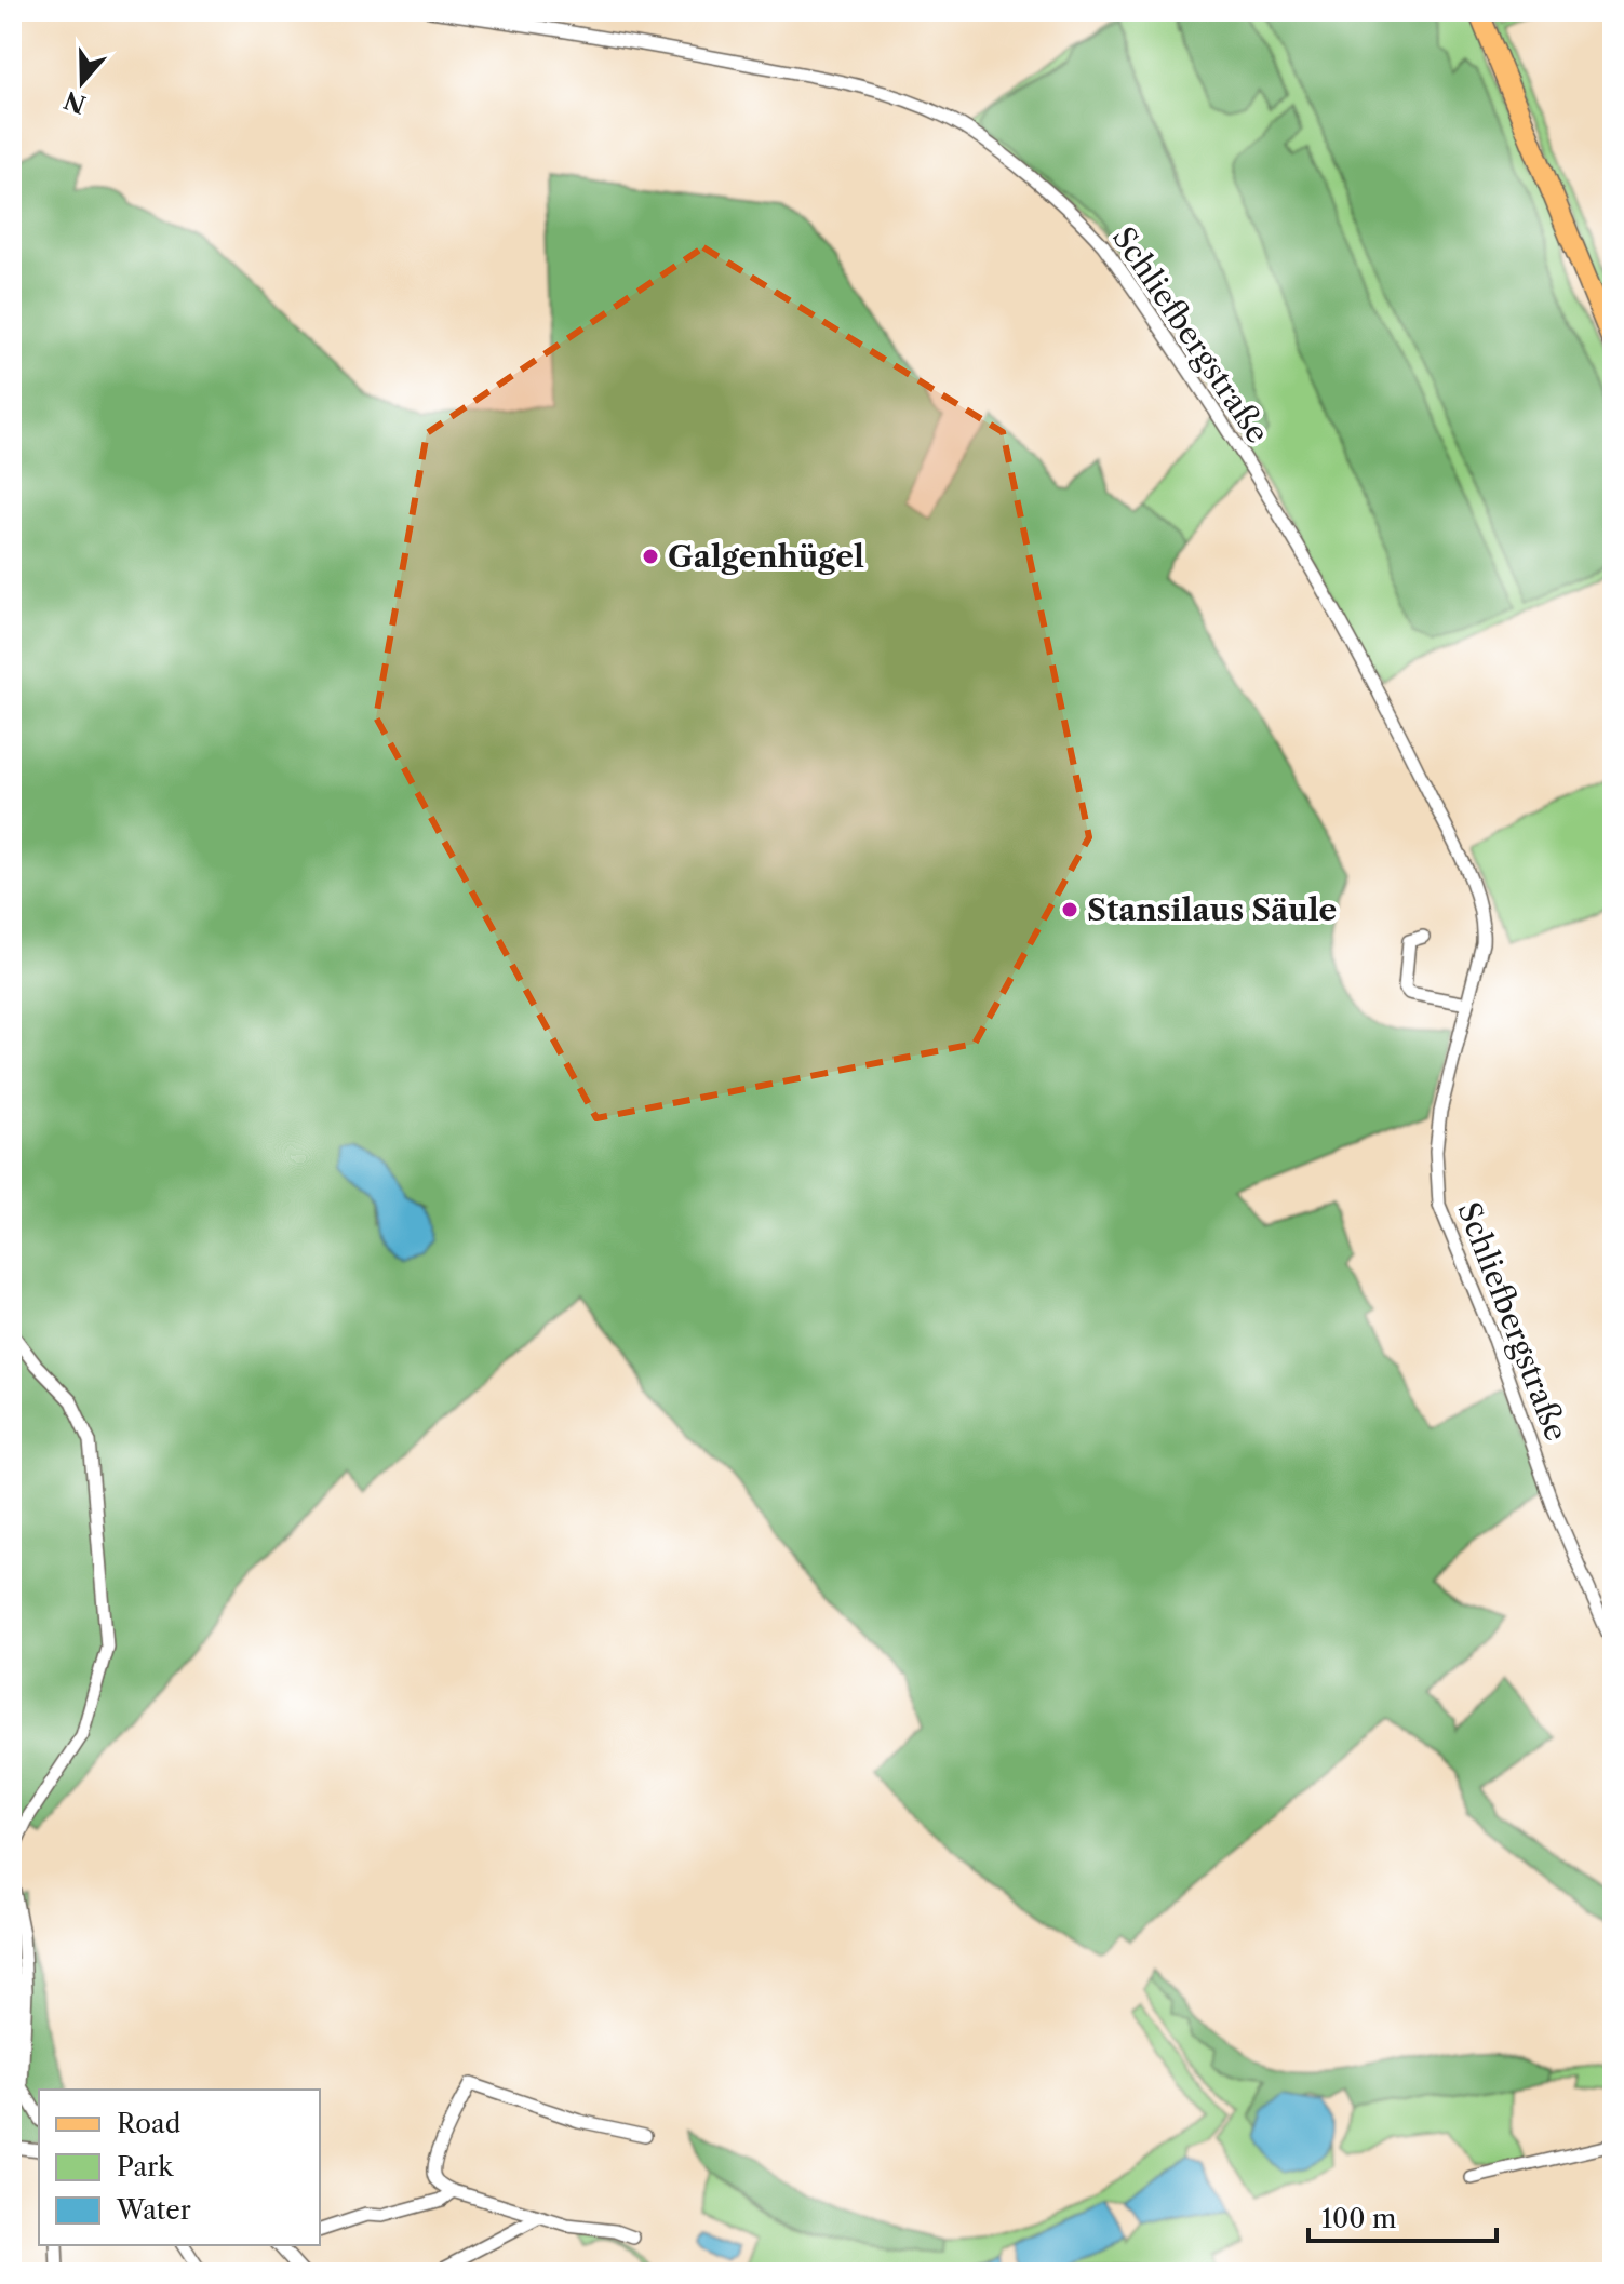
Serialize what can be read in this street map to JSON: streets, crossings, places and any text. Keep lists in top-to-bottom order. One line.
{"streets":{"street":["Schliefbergstraße"]},"places":["Galgenhügel","Stansilaus Säule"],"legend":["Road","Park","Water"],"scale_bar":"100 m","north":"bottom"}
